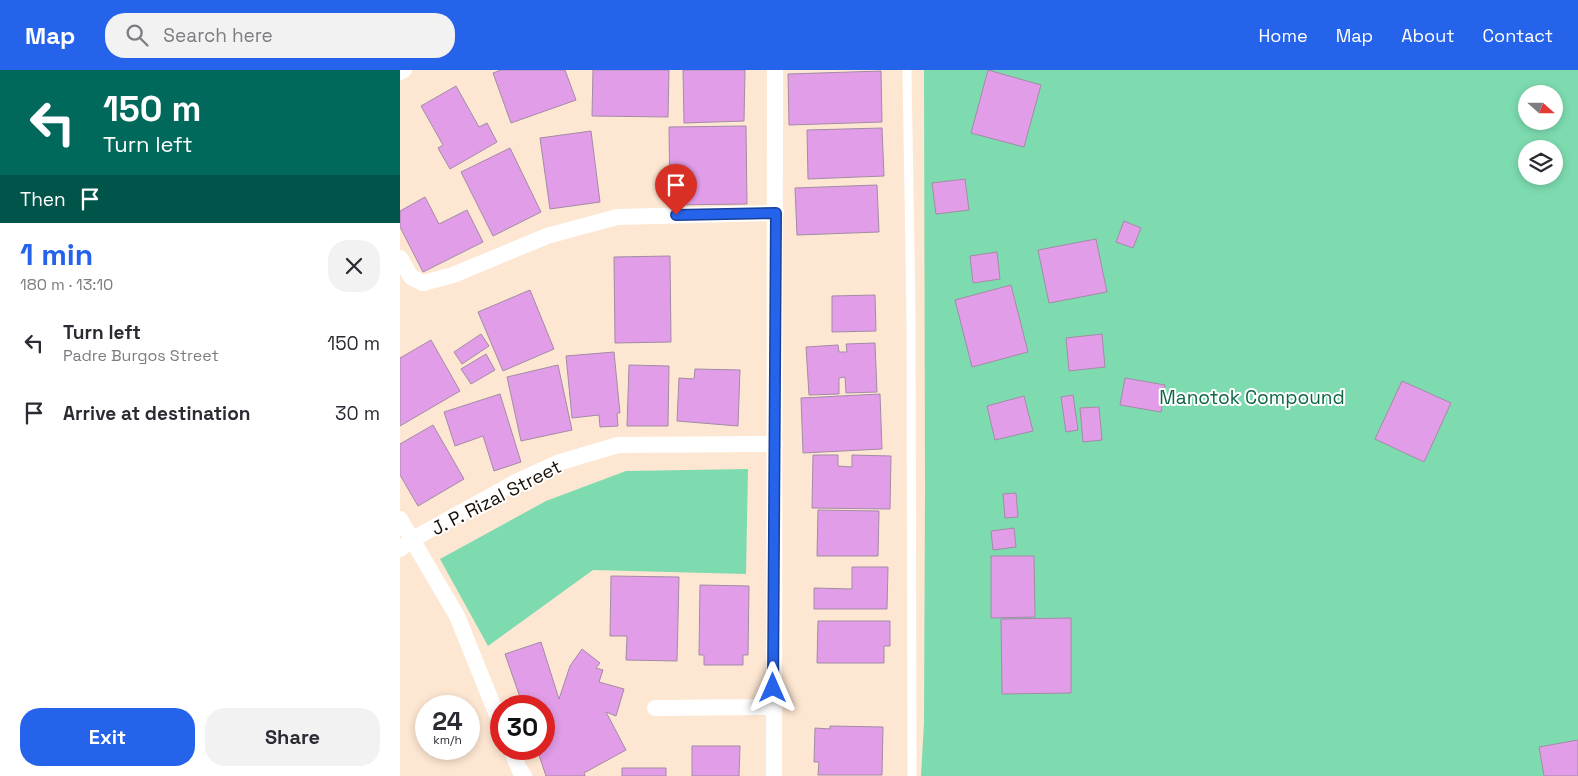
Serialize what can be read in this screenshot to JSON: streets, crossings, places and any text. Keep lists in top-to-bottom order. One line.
{"streets":{"street":["J. P. Rizal Street"]},"parks":["Manotok Compound"],"north":"right","page":{"header":"Map","search":"Search here","nav":["Home","Map","About","Contact"],"turn":["150 m","Turn left"],"then":"Then","heading":["1 min","180 m · 13:10"],"list":[{"name":"Turn left","note":"Padre Burgos Street","value":"150 m"},{"name":"Arrive at destination","value":"30 m"}],"speed":"24 km/h","limit":"30","buttons":["Exit","Share"]}}
